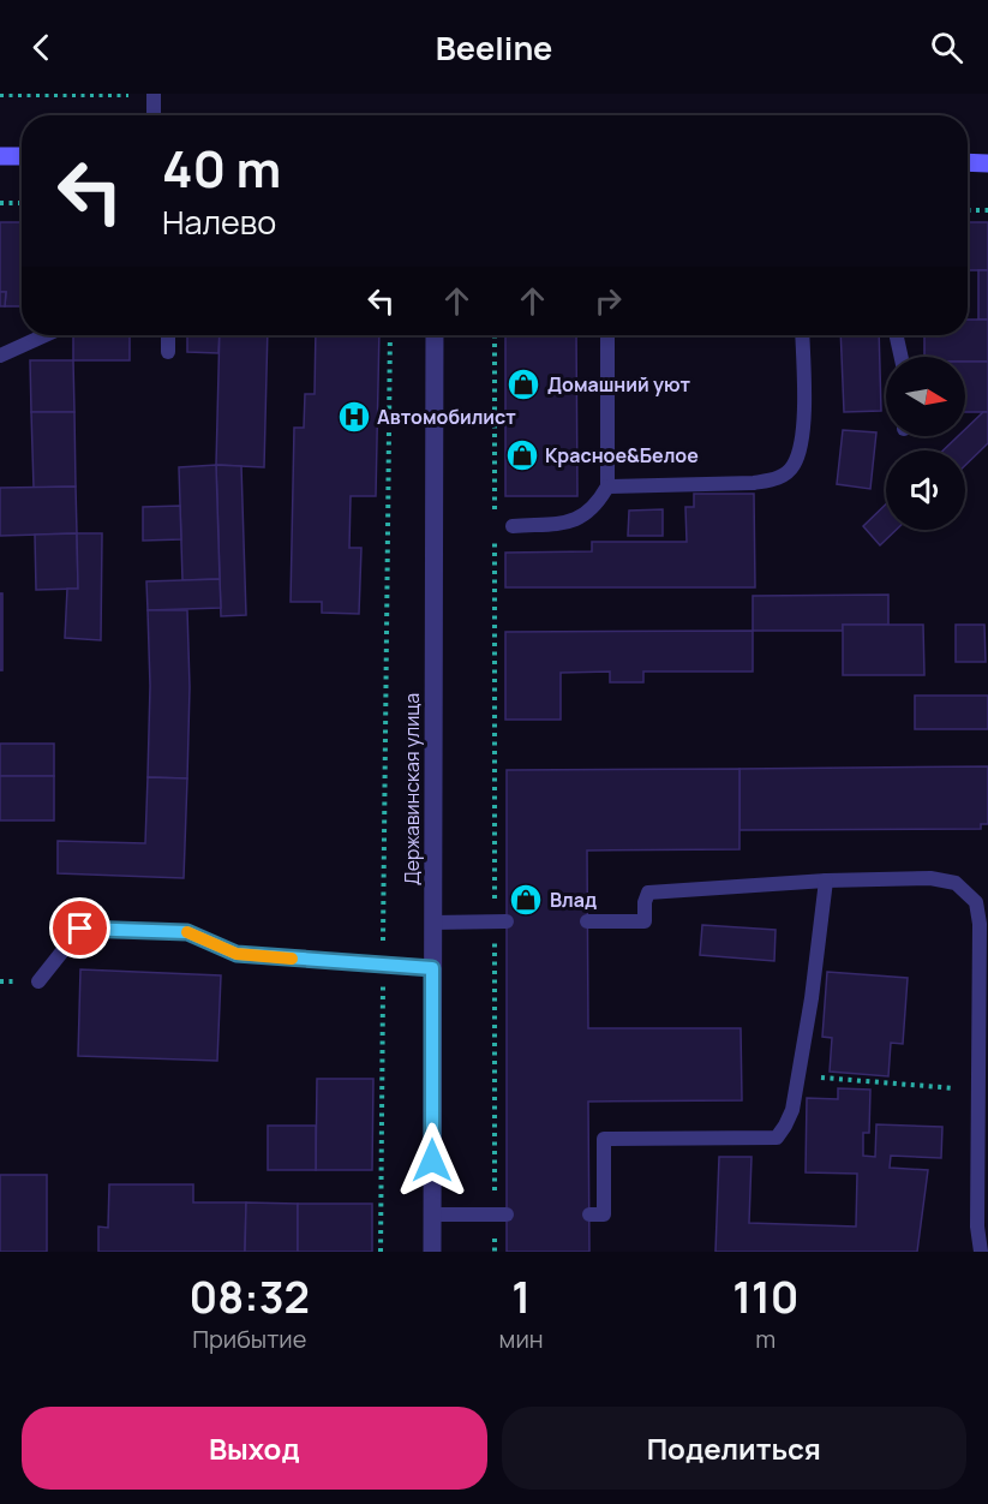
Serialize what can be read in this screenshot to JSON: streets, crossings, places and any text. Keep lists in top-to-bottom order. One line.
{"streets":{"street":["Державинская улица"]},"places":{"shop":["Домашний уют","Красное&Белое","Влад"],"hospital":["Автомобилист"]},"north":"right","page":{"header":"Beeline","turn":["40 m","Налево"],"eta":["08:32","Прибытие","1","мин","110","m"],"buttons":["Выход","Поделиться"]}}
